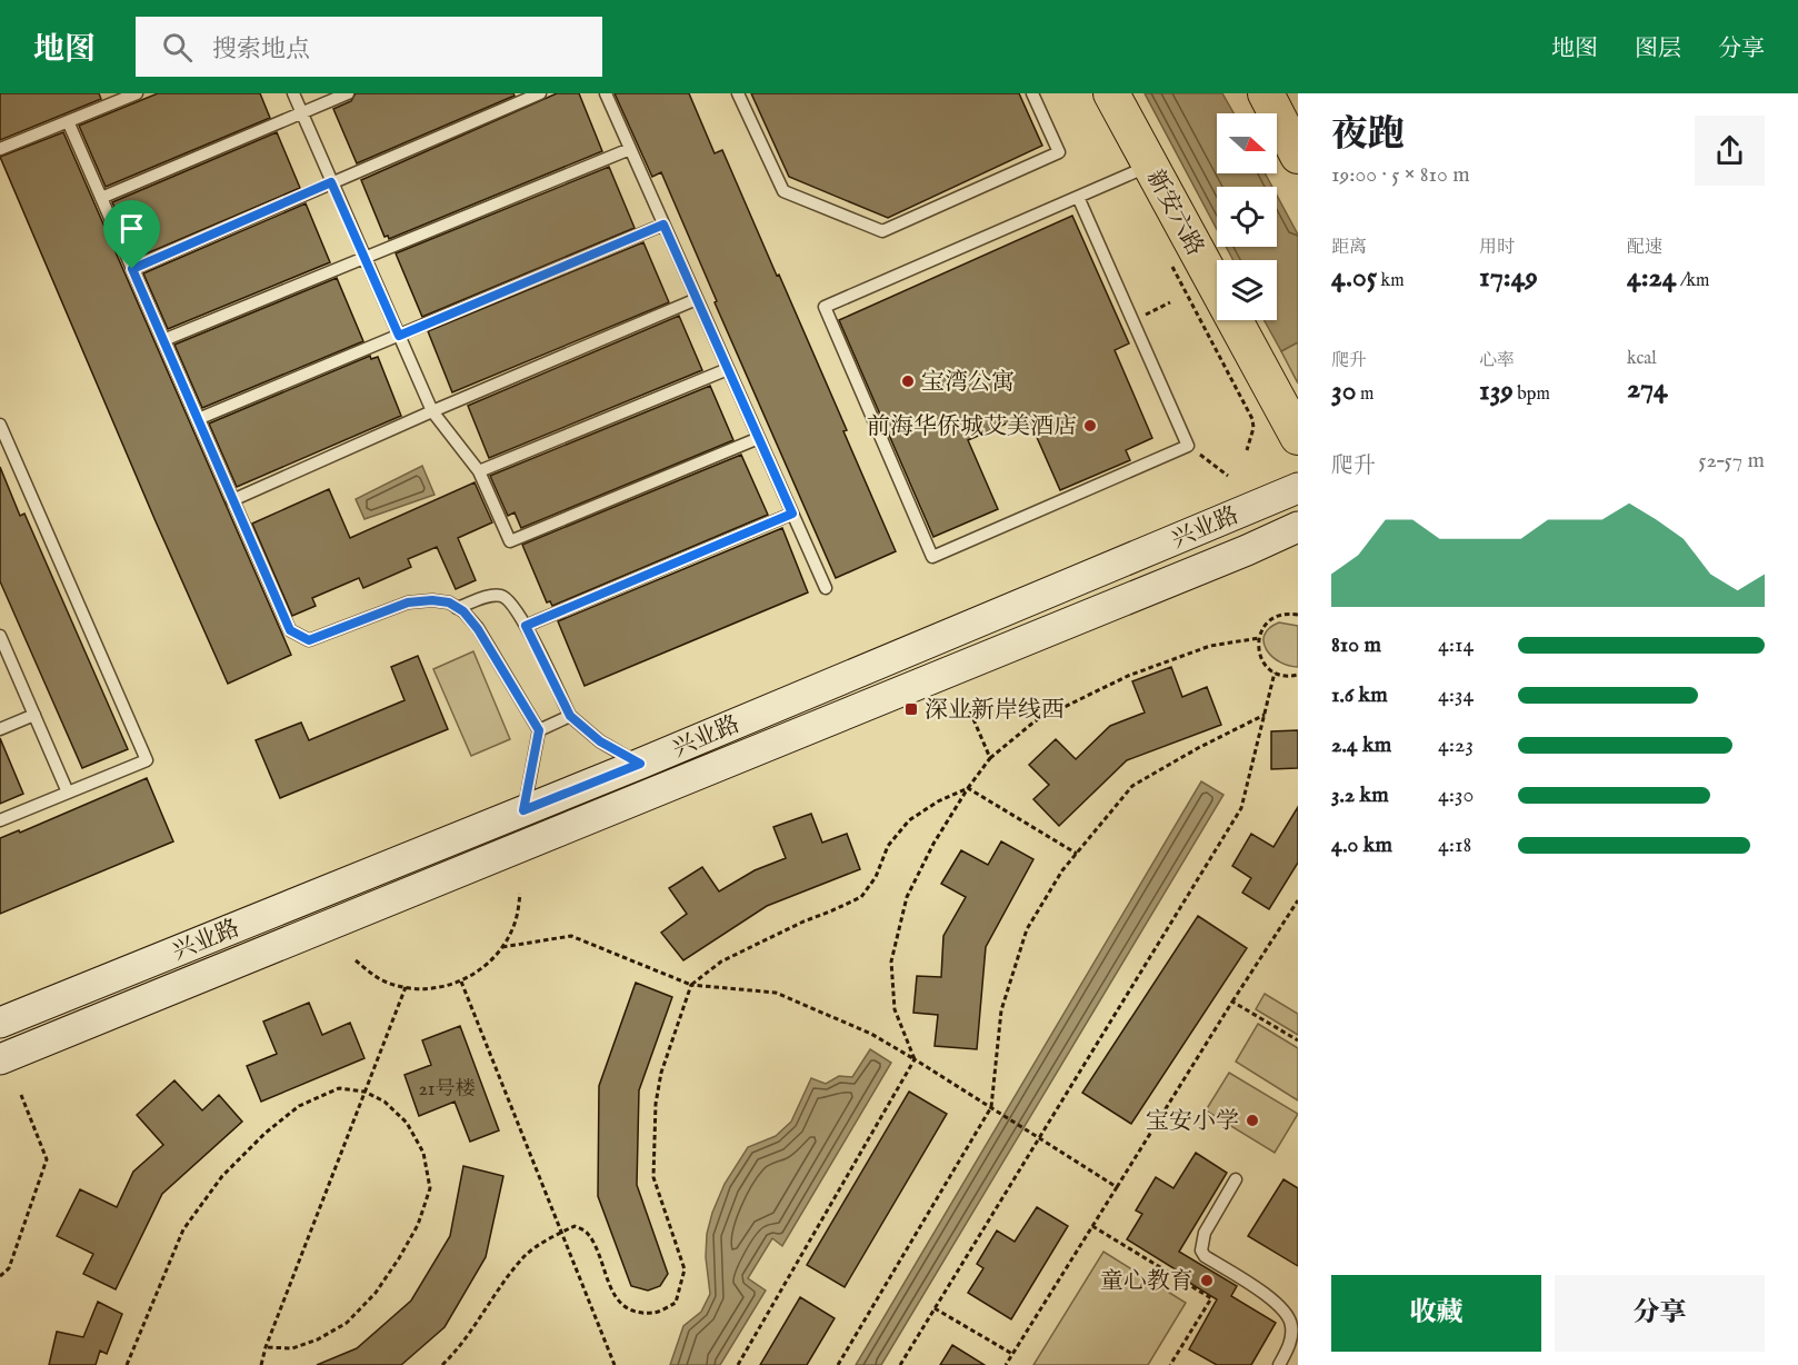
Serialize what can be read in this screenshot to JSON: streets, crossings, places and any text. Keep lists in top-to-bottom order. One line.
{"streets":{"main road":["新安六路","兴业路"]},"places":{"other":["宝湾公寓","前海华侨城艾美酒店","宝安小学","童心教育"],"transit":["深业新岸线西"]},"house_numbers":["21号楼"],"north":"right","page":{"header":"地图","search":"搜索地点","nav":["地图","图层","分享"],"heading":["夜跑","19:00 · 5 × 810 m"],"stats":[["距离","4.05 km"],["用时","17:49"],["配速","4:24 /km"],["爬升","30 m"],["心率","139 bpm"],["kcal","274"]],"chart":["爬升","52–57 m"],"list":[{"name":"810 m","note":"4:14"},{"name":"1.6 km","note":"4:34"},{"name":"2.4 km","note":"4:23"},{"name":"3.2 km","note":"4:30"},{"name":"4.0 km","note":"4:18"}],"buttons":["收藏","分享"]}}
